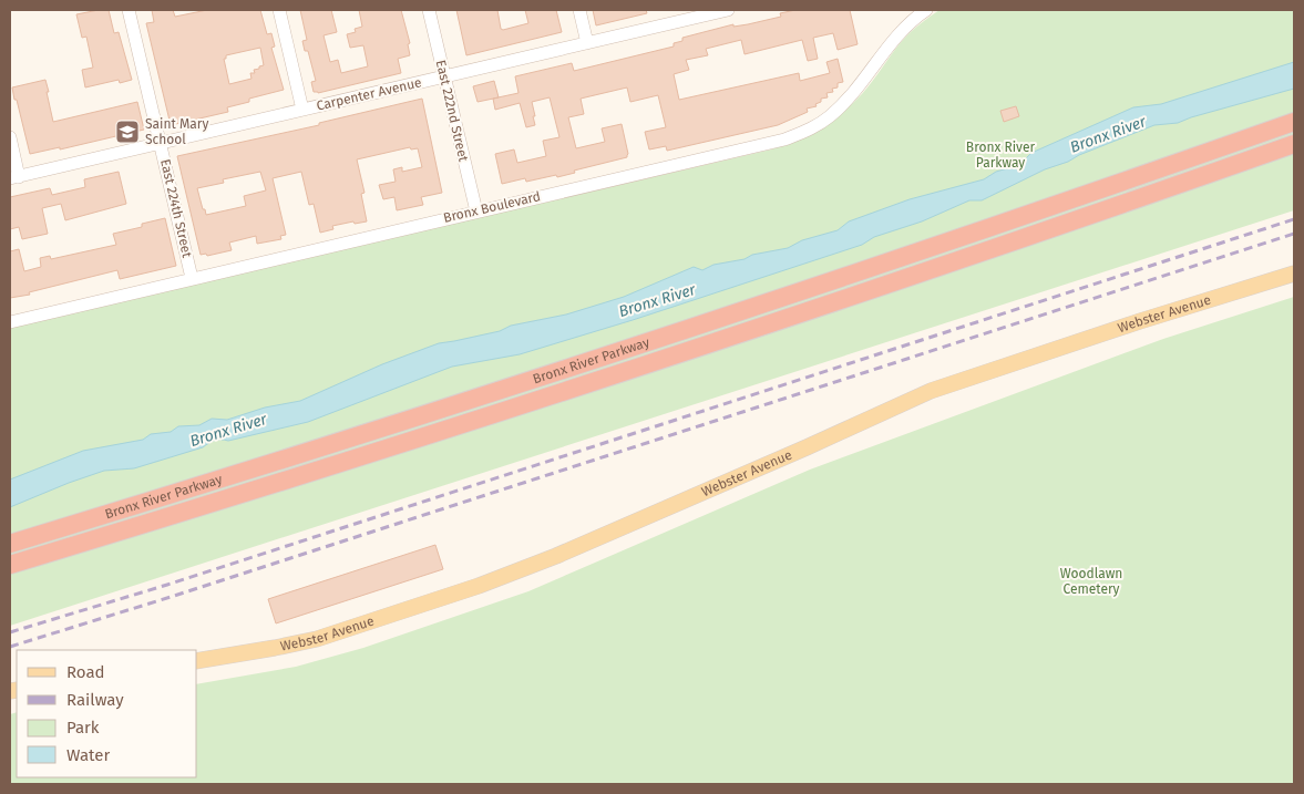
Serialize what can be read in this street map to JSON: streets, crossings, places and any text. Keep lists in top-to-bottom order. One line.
{"streets":{"highway":["Bronx River Parkway"],"main road":["Webster Avenue"],"street":["Carpenter Avenue","East 222nd Street","Bronx Boulevard","East 224th Street"]},"crossings":[["Carpenter Avenue","East 222nd Street"],["Carpenter Avenue","East 224th Street"],["East 222nd Street","Bronx Boulevard"],["Bronx Boulevard","East 224th Street"]],"water":["Bronx River"],"parks":["Bronx River Parkway","Woodlawn Cemetery"],"places":{"school or university":["Saint Mary School"]},"legend":["Road","Railway","Park","Water"]}
